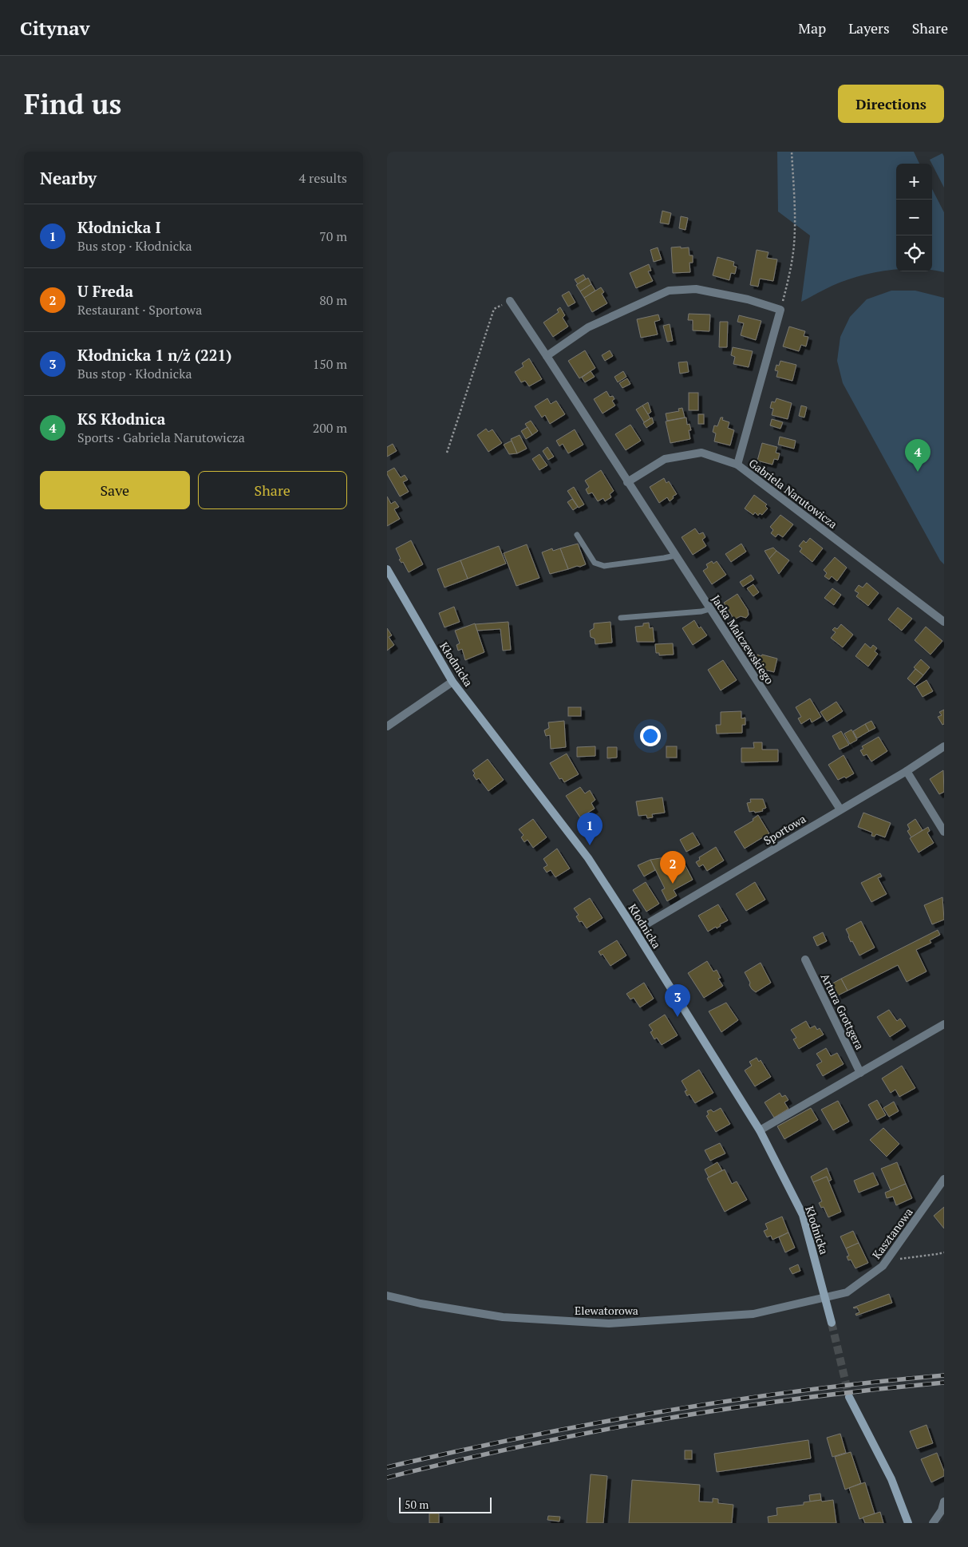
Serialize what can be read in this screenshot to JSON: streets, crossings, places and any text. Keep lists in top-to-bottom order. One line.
{"streets":{"main road":["Kłodnicka"],"street":["Gabriela Narutowicza","Jacka Malczewskiego","Sportowa","Artura Grottgera","Kasztanowa","Elewatorowa"]},"crossings":[["Jacka Malczewskiego","Sportowa"],["Kłodnicka","Sportowa"],["Kłodnicka","Kasztanowa"],["Kłodnicka","Elewatorowa"],["Kasztanowa","Elewatorowa"]],"scale_bar":"50 m","page":{"header":"Citynav","nav":["Map","Layers","Share"],"buttons":["Directions",["Save","Share"]],"title":"Find us","heading":["Nearby","4 results"],"map_buttons":["+","−"],"list":[{"mark":"1","name":"Kłodnicka I","note":"Bus stop · Kłodnicka","value":"70 m"},{"mark":"2","name":"U Freda","note":"Restaurant · Sportowa","value":"80 m"},{"mark":"3","name":"Kłodnicka 1 n/ż (221)","note":"Bus stop · Kłodnicka","value":"150 m"},{"mark":"4","name":"KS Kłodnica","note":"Sports · Gabriela Narutowicza","value":"200 m"}],"pins":["4","1","2","3"],"scale":"50 m"}}
